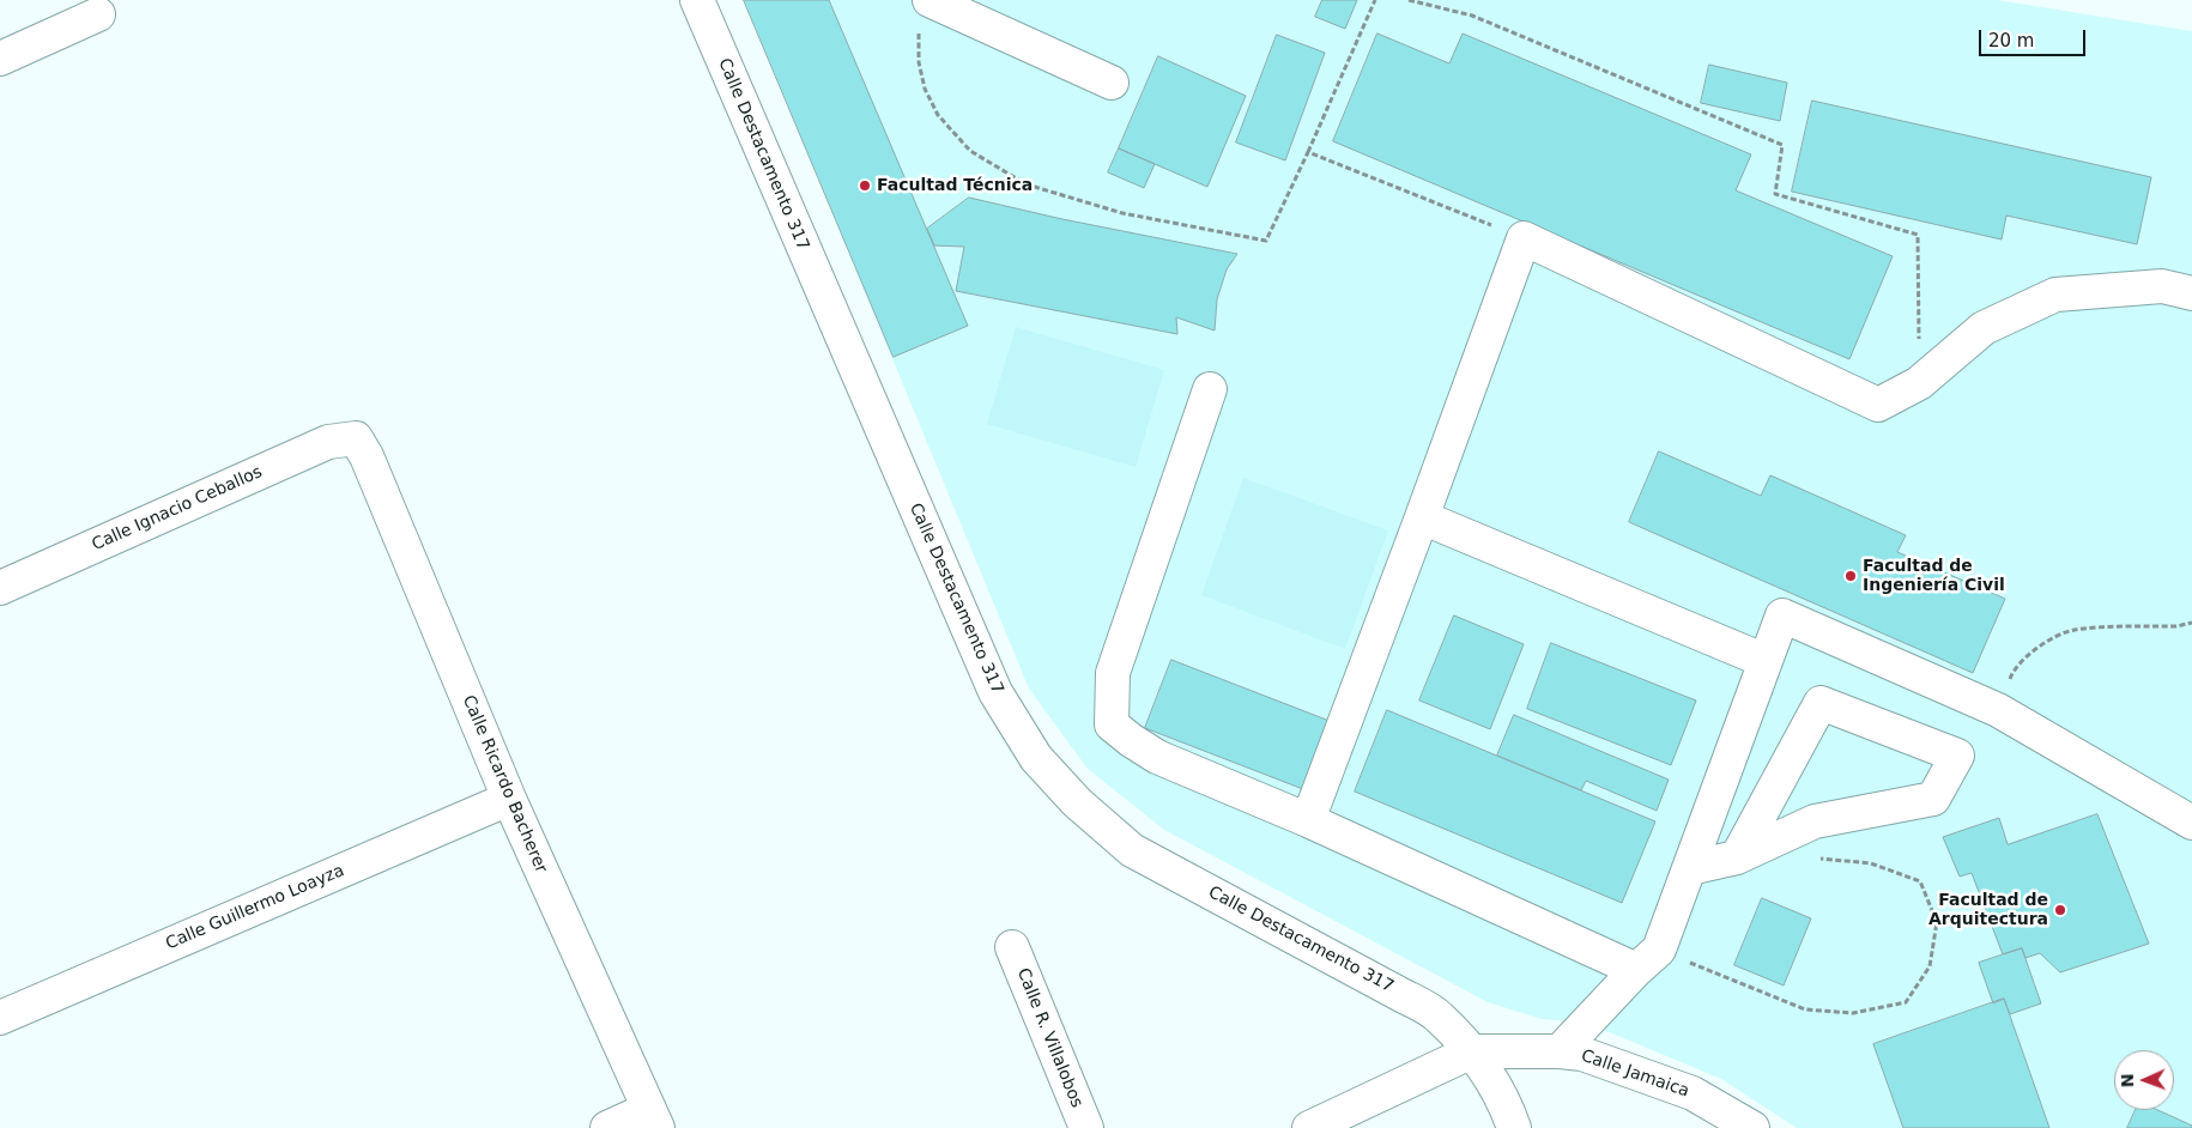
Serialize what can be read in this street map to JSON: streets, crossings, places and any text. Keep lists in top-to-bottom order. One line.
{"streets":{"street":["Calle Destacamento 317","Calle Ignacio Ceballos","Calle Ricardo Bacherer","Calle Guillermo Loayza","Calle R. Villalobos","Calle Jamaica"]},"crossings":[["Calle Destacamento 317","Calle Jamaica"],["Calle Ignacio Ceballos","Calle Ricardo Bacherer"],["Calle Ricardo Bacherer","Calle Guillermo Loayza"]],"places":["Facultad Técnica","Facultad de Ingeniería Civil","Facultad de Arquitectura"],"scale_bar":"20 m","north":"left"}
